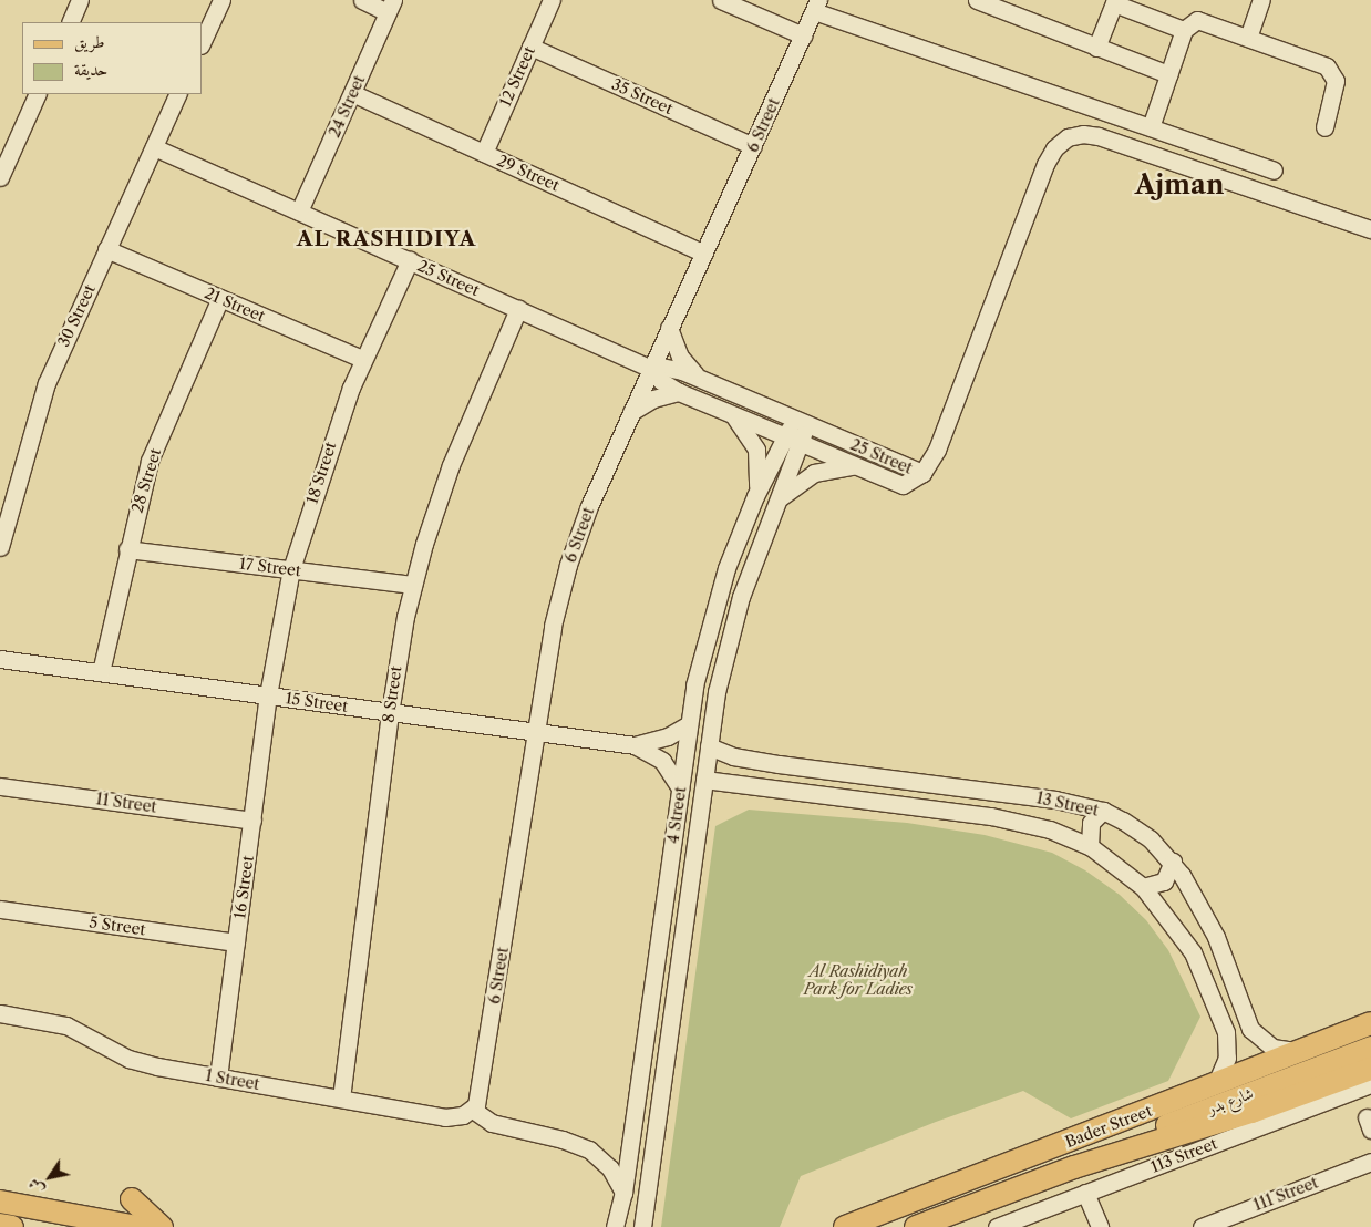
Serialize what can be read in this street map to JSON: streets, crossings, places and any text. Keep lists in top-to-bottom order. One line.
{"streets":{"main road":["Bader Street"],"street":["12 Street","35 Street","24 Street","6 Street","29 Street","25 Street","21 Street","30 Street","18 Street","28 Street","17 Street","8 Street","15 Street","11 Street","13 Street","4 Street","16 Street","5 Street","1 Street","113 Street","111 Street"]},"crossings":[["12 Street","35 Street"],["12 Street","29 Street"],["35 Street","6 Street"],["24 Street","29 Street"],["24 Street","25 Street"],["6 Street","29 Street"],["6 Street","25 Street"],["6 Street","15 Street"],["6 Street","1 Street"],["25 Street","30 Street"],["25 Street","18 Street"],["25 Street","8 Street"],["25 Street","4 Street"],["21 Street","30 Street"],["21 Street","18 Street"],["21 Street","28 Street"],["18 Street","17 Street"],["18 Street","15 Street"],["18 Street","16 Street"],["28 Street","17 Street"],["28 Street","15 Street"],["17 Street","8 Street"],["8 Street","15 Street"],["8 Street","1 Street"],["15 Street","4 Street"],["15 Street","16 Street"],["11 Street","16 Street"],["13 Street","4 Street"],["13 Street","Bader Street"],["16 Street","5 Street"],["16 Street","1 Street"]],"districts":["Ajman","AL RASHIDIYA"],"parks":["Al Rashidiyah Park for Ladies"],"legend":["طريق","حديقة"],"north":"bottom left"}
